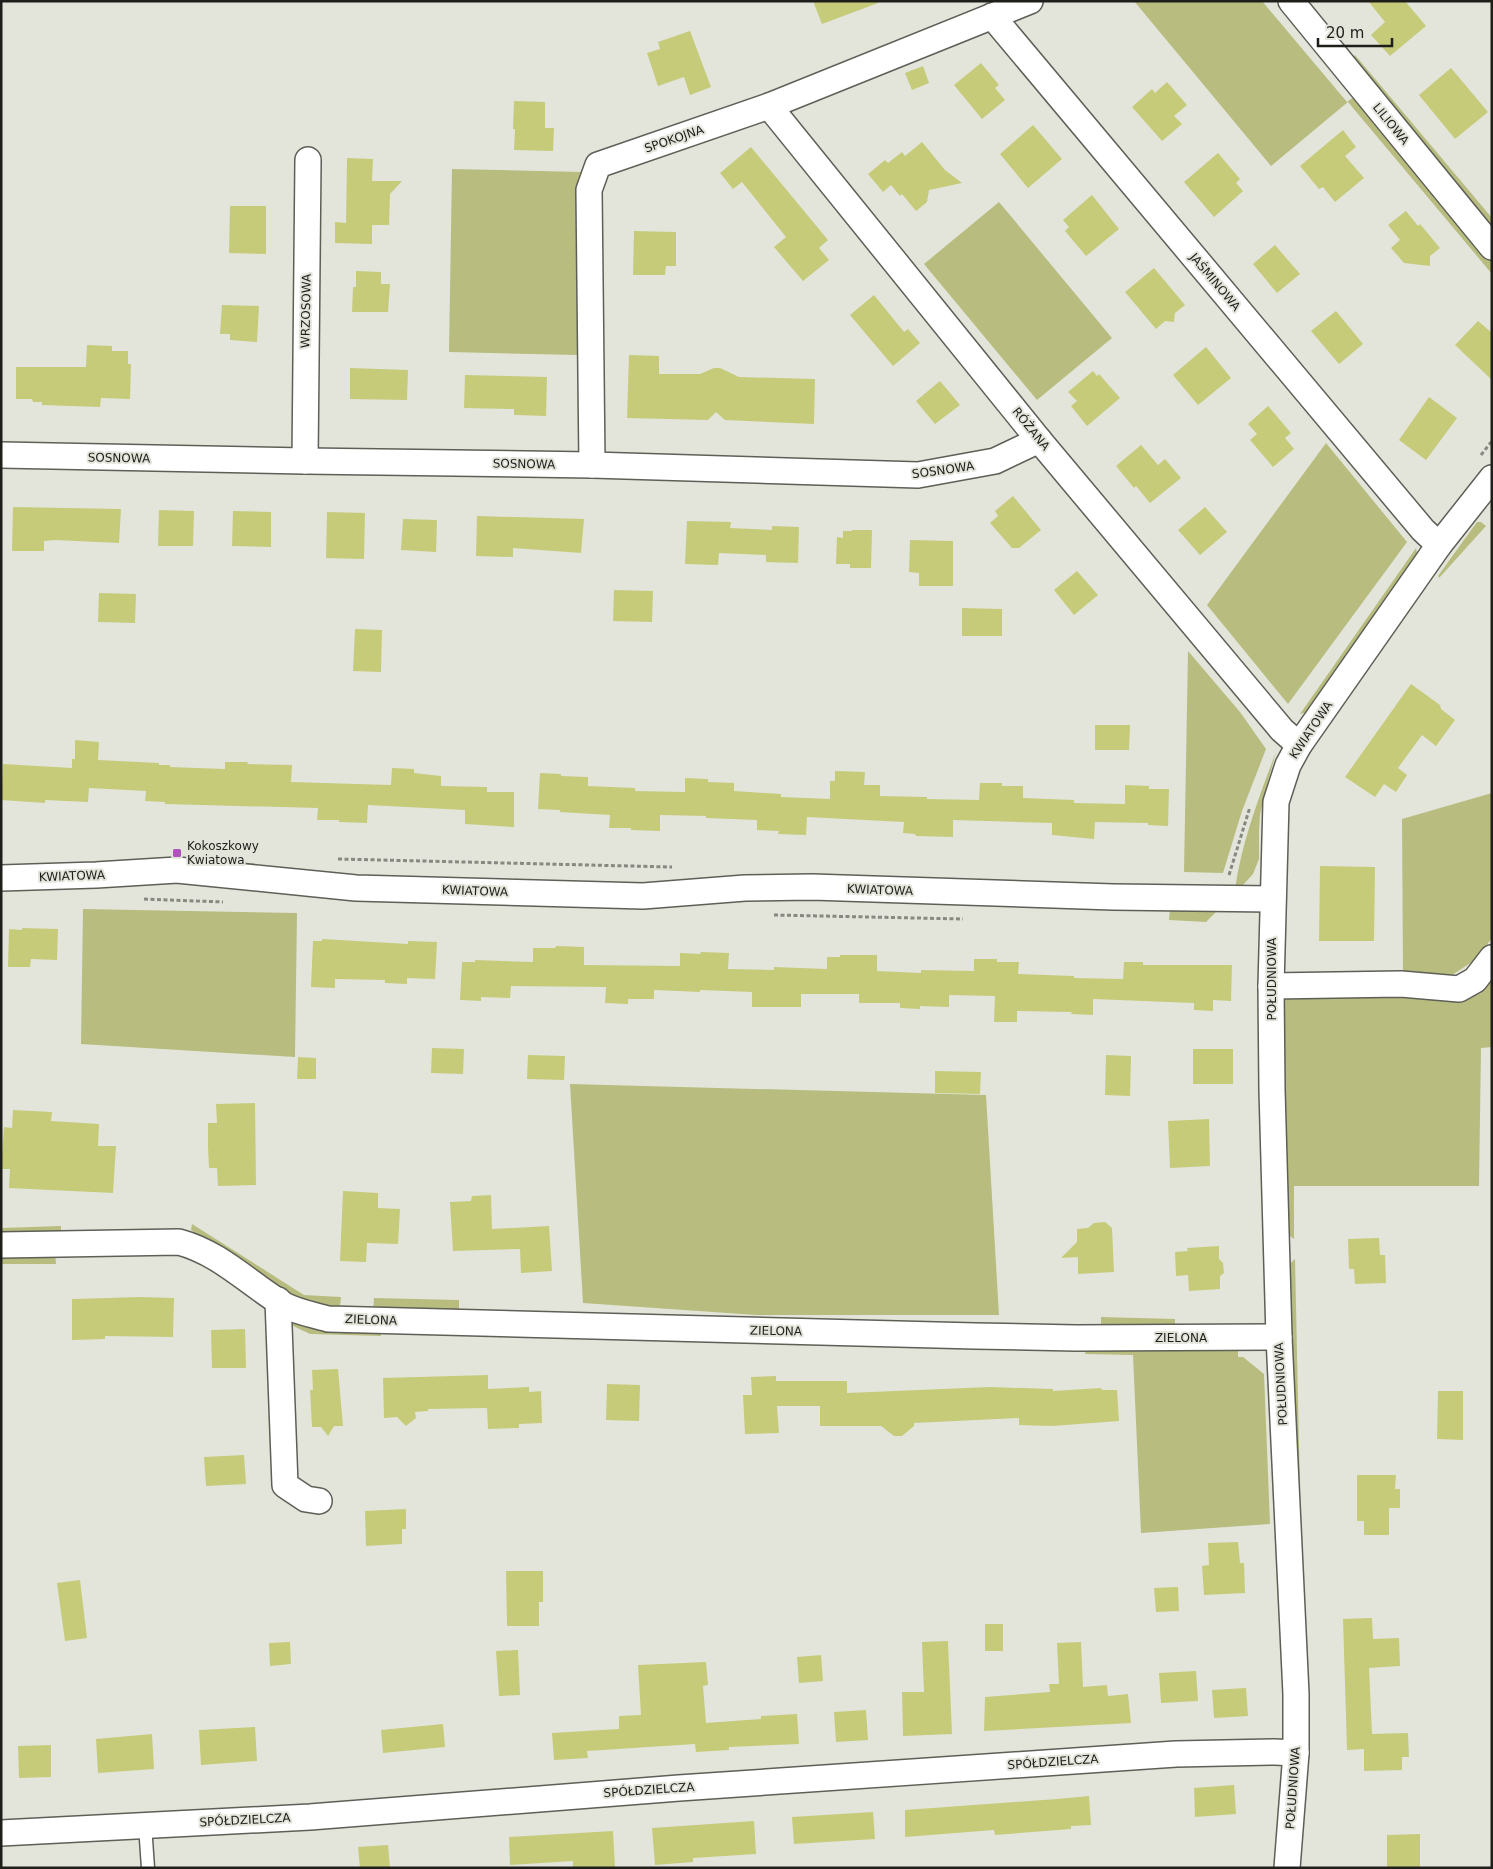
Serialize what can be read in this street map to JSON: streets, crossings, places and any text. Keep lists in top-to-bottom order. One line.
{"streets":{"street":["LILIOWA","SPOKOJNA","JAŚMINOWA","WRZOSOWA","RÓŻANA","SOSNOWA","KWIATOWA","POŁUDNIOWA","ZIELONA","SPÓŁDZIELCZA"]},"crossings":[["SPOKOJNA","JAŚMINOWA"],["SPOKOJNA","RÓŻANA"],["SPOKOJNA","SOSNOWA"],["JAŚMINOWA","KWIATOWA"],["WRZOSOWA","SOSNOWA"],["RÓŻANA","SOSNOWA"],["RÓŻANA","KWIATOWA"],["KWIATOWA","POŁUDNIOWA"],["POŁUDNIOWA","ZIELONA"],["POŁUDNIOWA","SPÓŁDZIELCZA"]],"places":{"transit":["Kokoszkowy Kwiatowa"]},"scale_bar":"20 m"}
